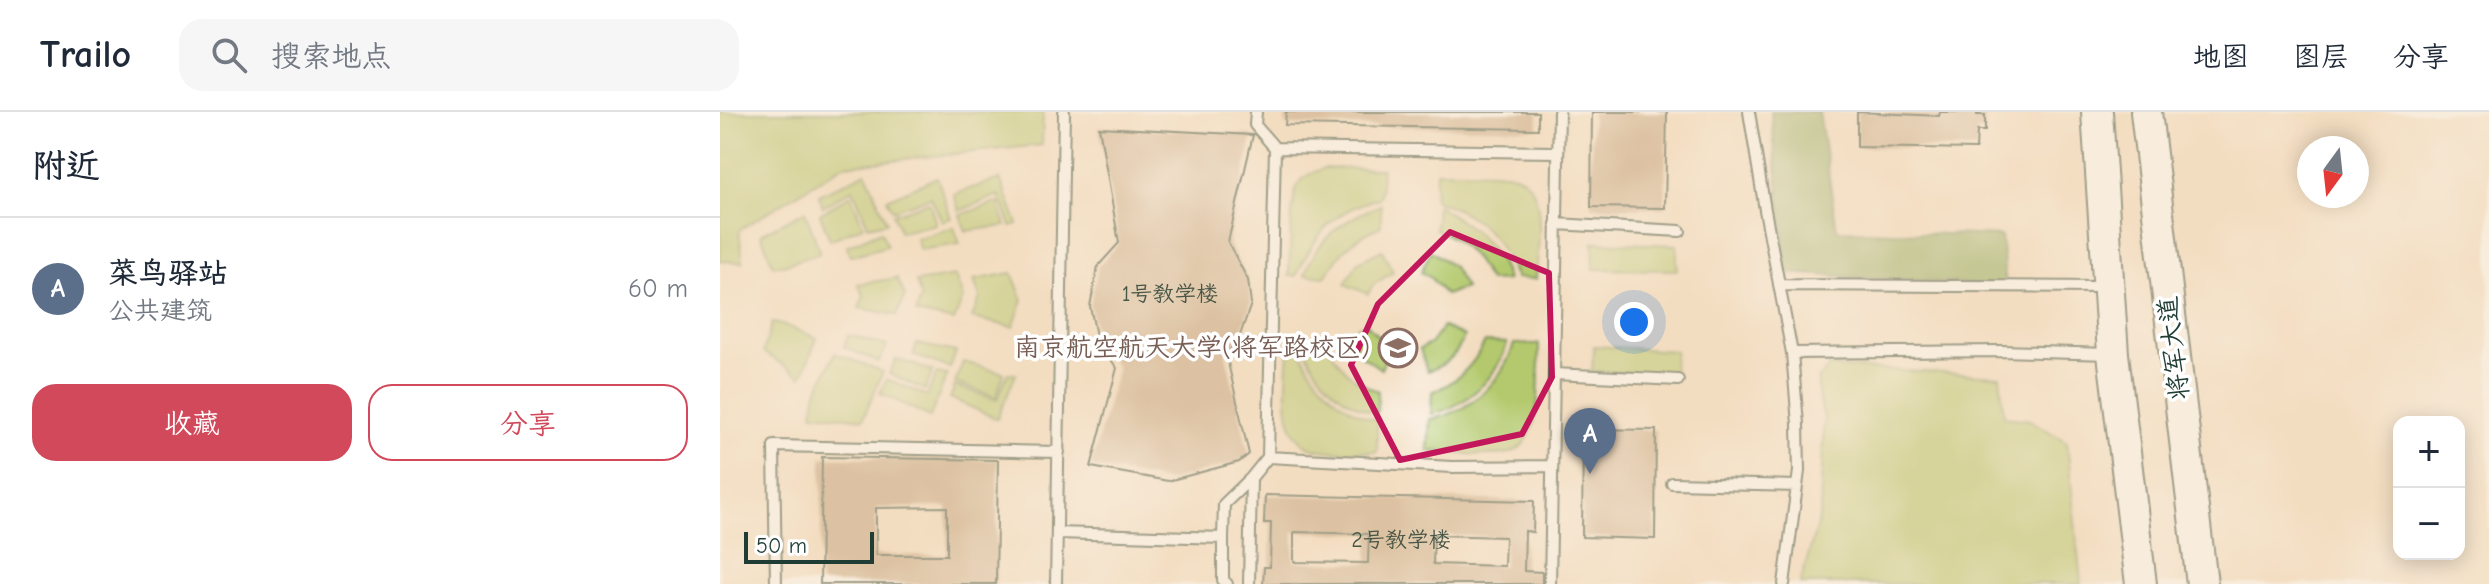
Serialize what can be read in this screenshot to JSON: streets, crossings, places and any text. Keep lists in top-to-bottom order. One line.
{"streets":{"main road":["将军大道"]},"places":{"school or university":["南京航空航天大学(将军路校区)"]},"house_numbers":["1号教学楼","2号教学楼"],"scale_bar":"50 m","north":"bottom","page":{"header":"Trailo","search":"搜索地点","nav":["地图","图层","分享"],"heading":"附近","list":[{"mark":"A","name":"菜鸟驿站","note":"公共建筑","value":"60 m"}],"buttons":["收藏","分享"],"pins":"A","map_buttons":["+","−"],"scale":"50 m"}}
